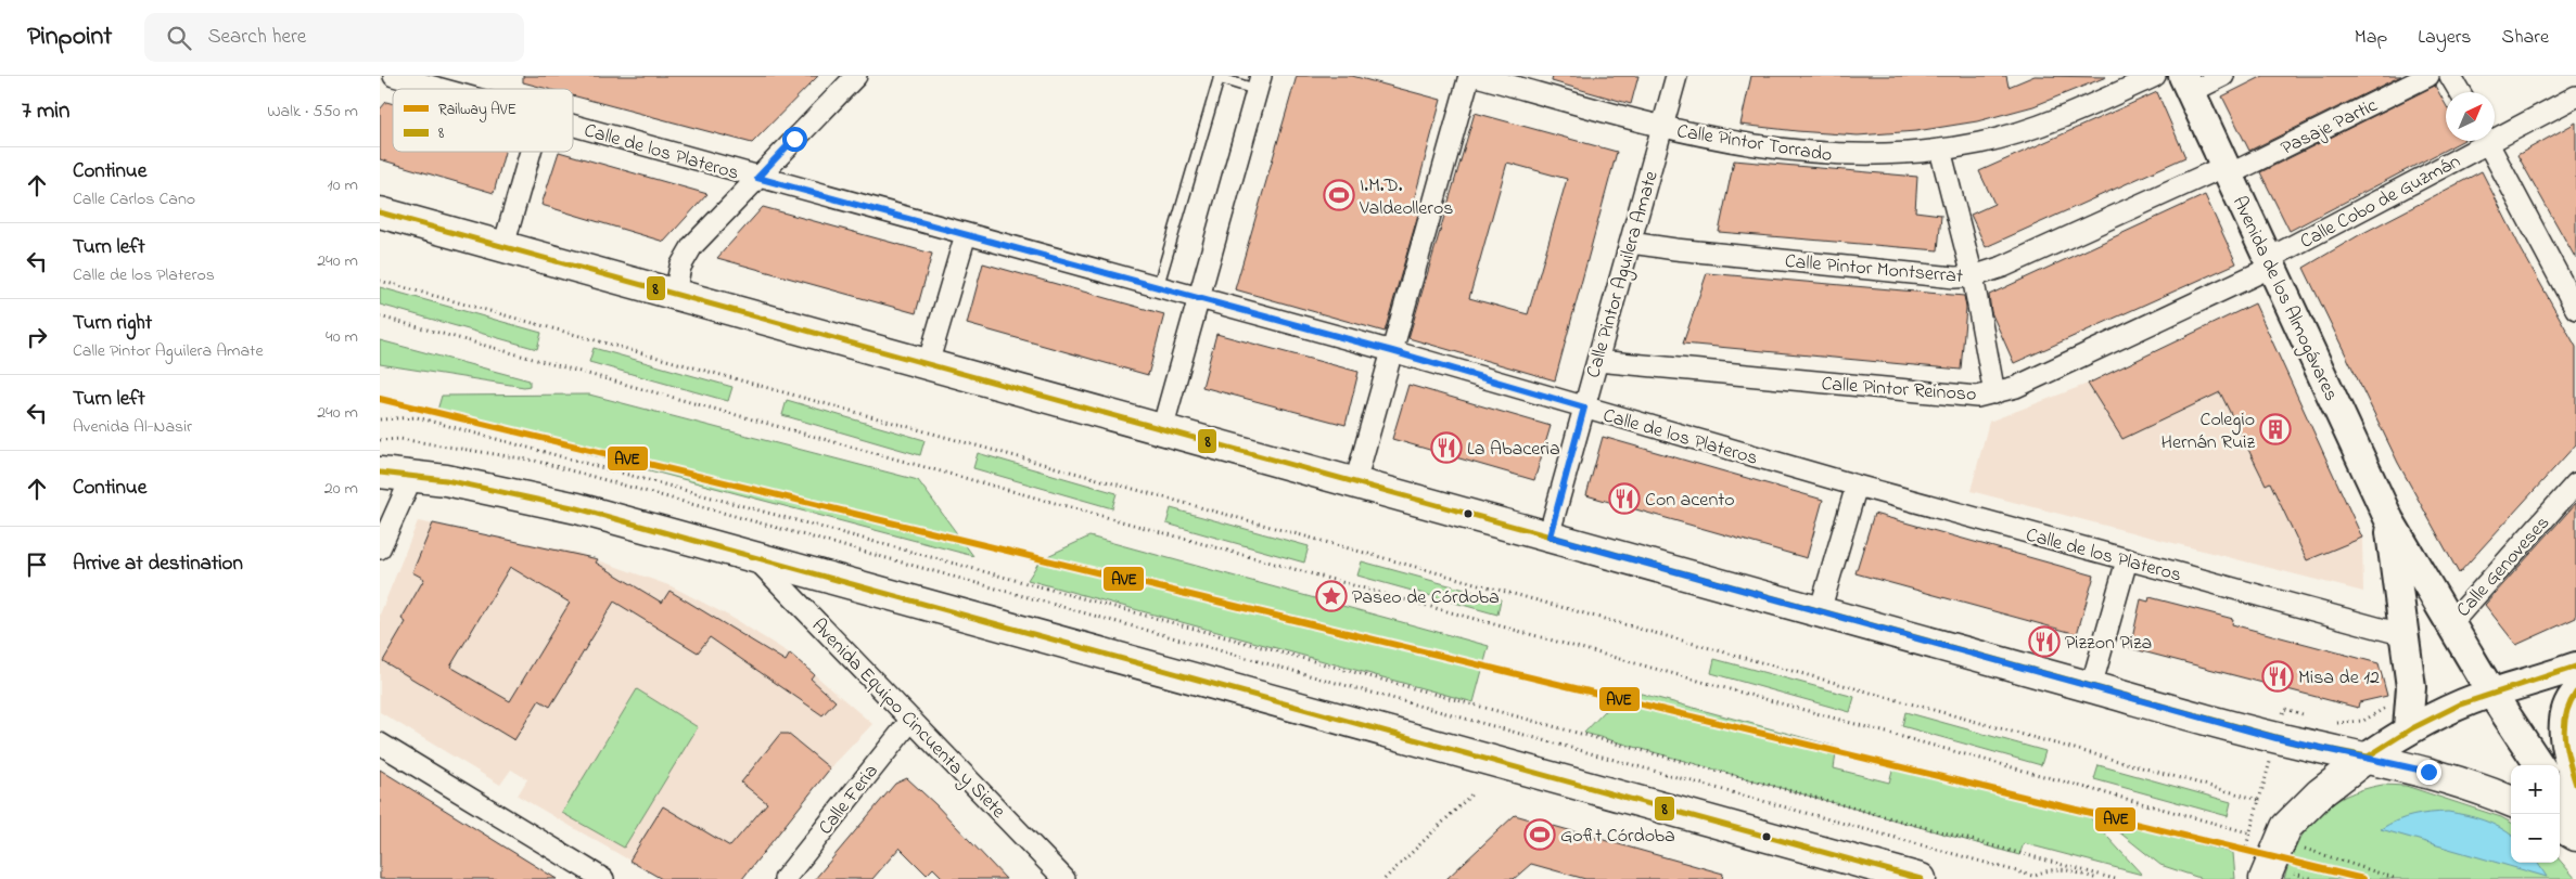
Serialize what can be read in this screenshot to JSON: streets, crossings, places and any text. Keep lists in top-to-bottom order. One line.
{"streets":{"main road":["Avenida de los Almogávares"],"street":["Pasaje Partic","Calle Pintor Torrado","Calle de los Plateros","Calle Cobo de Guzmán","Calle Pintor Montserrat","Calle Pintor Aguilera Amate","Calle Pintor Reinoso","Calle Genoveses","Avenida Equipo Cincuenta y Siete","Calle Feria"]},"crossings":[["Pasaje Partic","Calle Pintor Montserrat"],["Pasaje Partic","Avenida de los Almogávares"],["Calle Pintor Torrado","Calle Pintor Aguilera Amate"],["Calle de los Plateros","Calle Pintor Aguilera Amate"],["Calle de los Plateros","Avenida de los Almogávares"],["Calle Cobo de Guzmán","Avenida de los Almogávares"],["Calle Cobo de Guzmán","Calle Pintor Reinoso"],["Calle Pintor Montserrat","Calle Pintor Aguilera Amate"],["Calle Pintor Montserrat","Avenida de los Almogávares"],["Calle Pintor Aguilera Amate","Calle Pintor Reinoso"],["Avenida de los Almogávares","Calle Pintor Reinoso"],["Avenida de los Almogávares","Calle Genoveses"],["Avenida Equipo Cincuenta y Siete","Calle Feria"]],"places":{"sports":["I.M.D. Valdeolleros","Gofit Córdoba"],"building":["Colegio Hernán Ruiz"],"restaurant":["La Abaceria","Con acento","Pizzon Piza","Misa de 12"],"place":["Paseo de Córdoba"]},"lines":["transit line 8","rail line AVE"],"legend":["Railway AVE","8"],"north":"top right","page":{"header":"Pinpoint","search":"Search here","nav":["Map","Layers","Share"],"heading":["7 min","Walk · 550 m"],"list":[["Continue","Calle Carlos Cano","10 m"],["Turn left","Calle de los Plateros","240 m"],["Turn right","Calle Pintor Aguilera Amate","40 m"],["Turn left","Avenida Al-Nasir","240 m"],["Continue","20 m"],"Arrive at destination"],"map_buttons":["+","−"]}}
